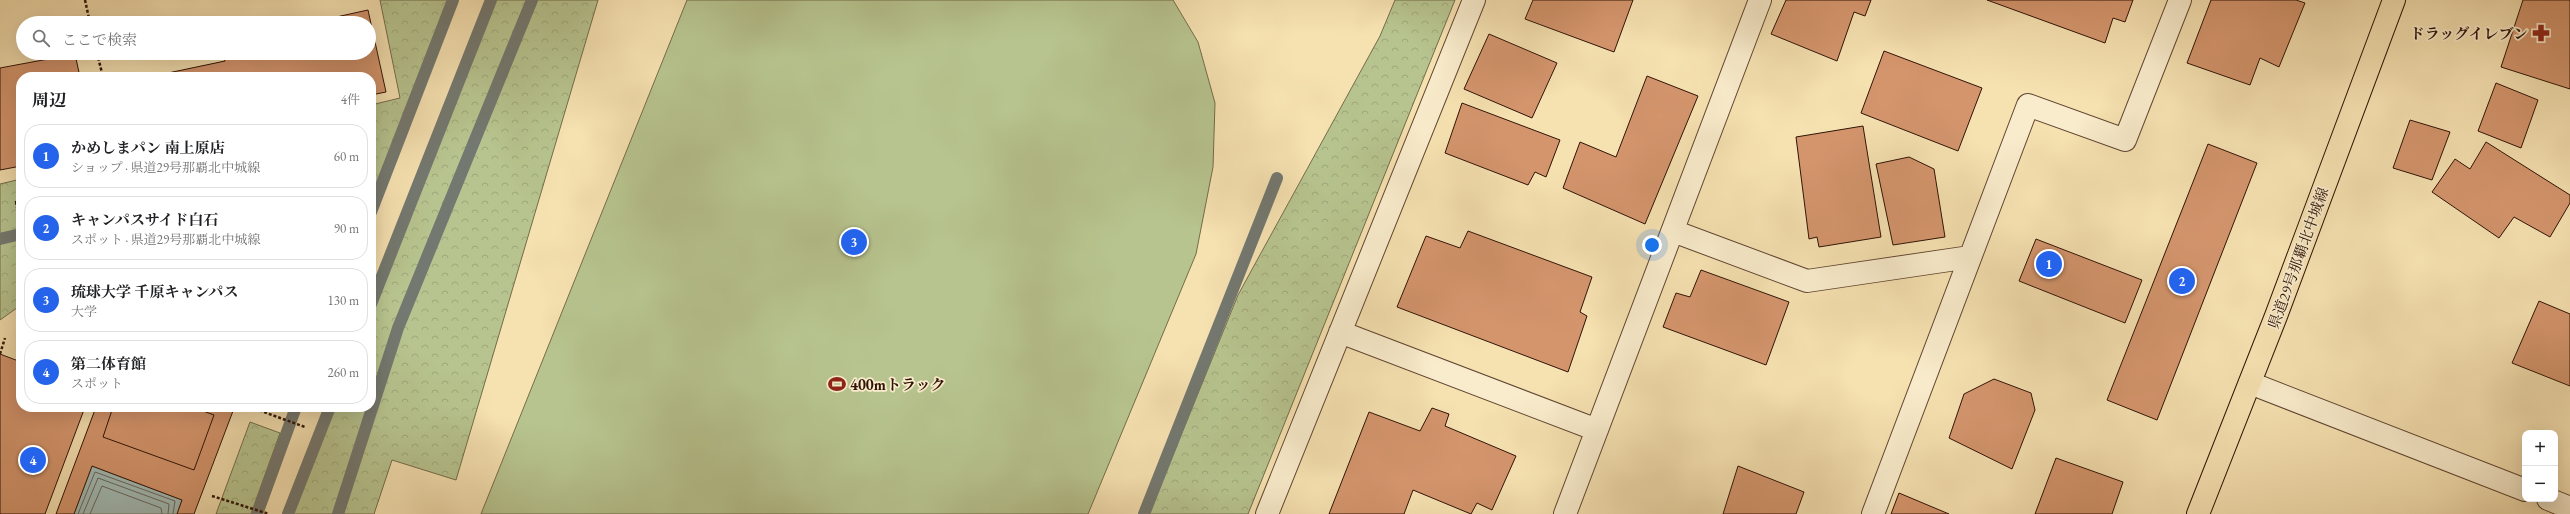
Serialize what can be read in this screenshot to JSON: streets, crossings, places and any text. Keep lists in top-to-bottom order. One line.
{"streets":{"main road":["県道29号那覇北中城線"]},"places":{"pharmacy":["ドラッグイレブン"],"sports":["400mトラック"]},"page":{"search":"ここで検索","heading":["周辺","4件"],"list":[{"mark":"1","name":"かめしまパン 南上原店","note":"ショップ · 県道29号那覇北中城線","value":"60 m"},{"mark":"2","name":"キャンパスサイド白石","note":"スポット · 県道29号那覇北中城線","value":"90 m"},{"mark":"3","name":"琉球大学 千原キャンパス","note":"大学","value":"130 m"},{"mark":"4","name":"第二体育館","note":"スポット","value":"260 m"}],"pins":["3","1","2","4"],"map_buttons":["+","−"]}}
